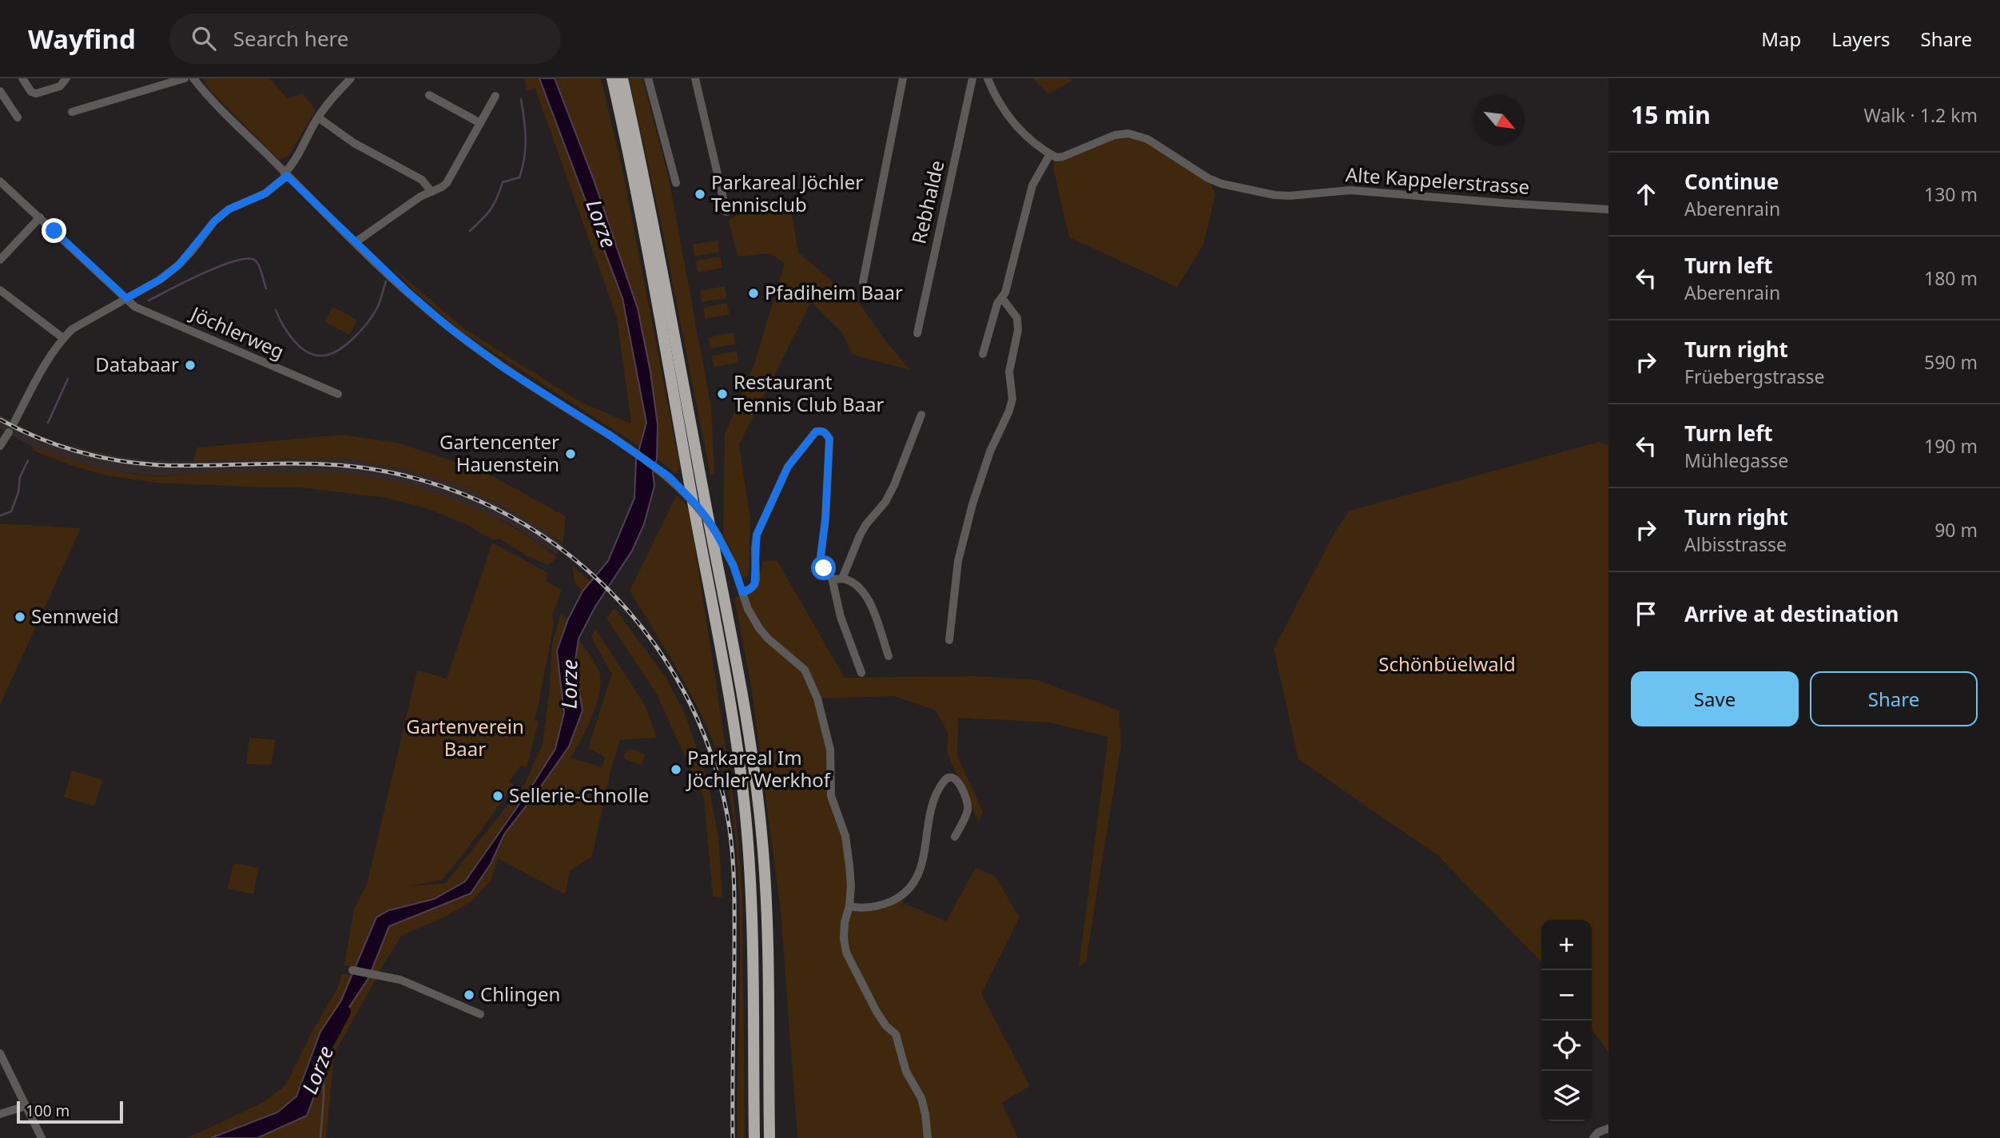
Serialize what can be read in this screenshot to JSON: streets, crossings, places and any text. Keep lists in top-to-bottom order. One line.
{"streets":{"street":["Alte Kappelerstrasse","Rebhalde","Jöchlerweg"]},"water":["Lorze"],"parks":["Schönbüelwald","Gartenverein Baar"],"places":["Parkareal Jöchler Tennisclub","Pfadiheim Baar","Databaar","Restaurant Tennis Club Baar","Gartencenter Hauenstein","Sennweid","Parkareal Im Jöchler Werkhof","Sellerie-Chnolle","Chlingen"],"scale_bar":"100 m","north":"bottom right","page":{"header":"Wayfind","search":"Search here","nav":["Map","Layers","Share"],"heading":["15 min","Walk · 1.2 km"],"list":[["Continue","Aberenrain","130 m"],["Turn left","Aberenrain","180 m"],["Turn right","Früebergstrasse","590 m"],["Turn left","Mühlegasse","190 m"],["Turn right","Albisstrasse","90 m"],"Arrive at destination"],"buttons":["Save","Share"],"map_buttons":["+","−"],"scale":"100 m"}}
